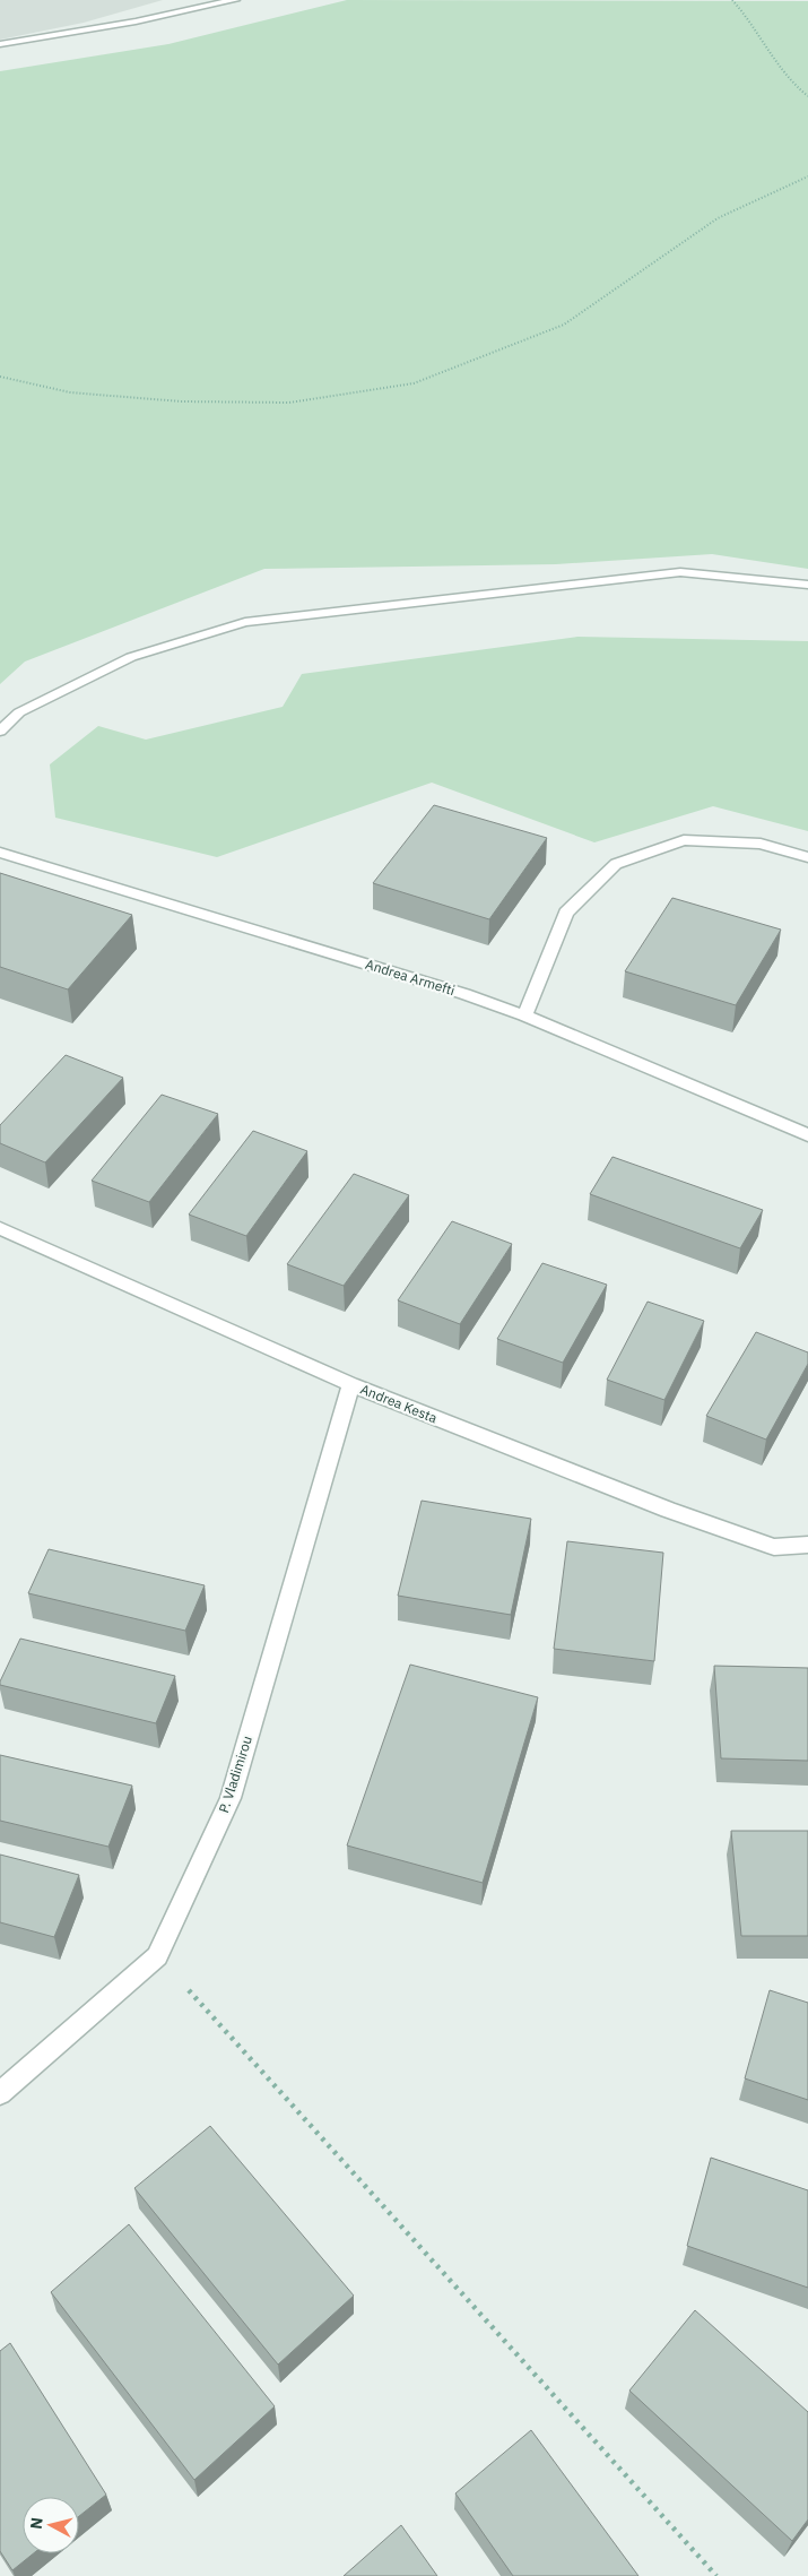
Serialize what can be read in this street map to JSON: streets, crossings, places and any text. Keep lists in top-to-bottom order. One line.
{"streets":{"street":["Andrea Armefti","Andrea Kesta","P. Vladimirou"]},"crossings":[["Andrea Kesta","P. Vladimirou"]],"north":"left"}
